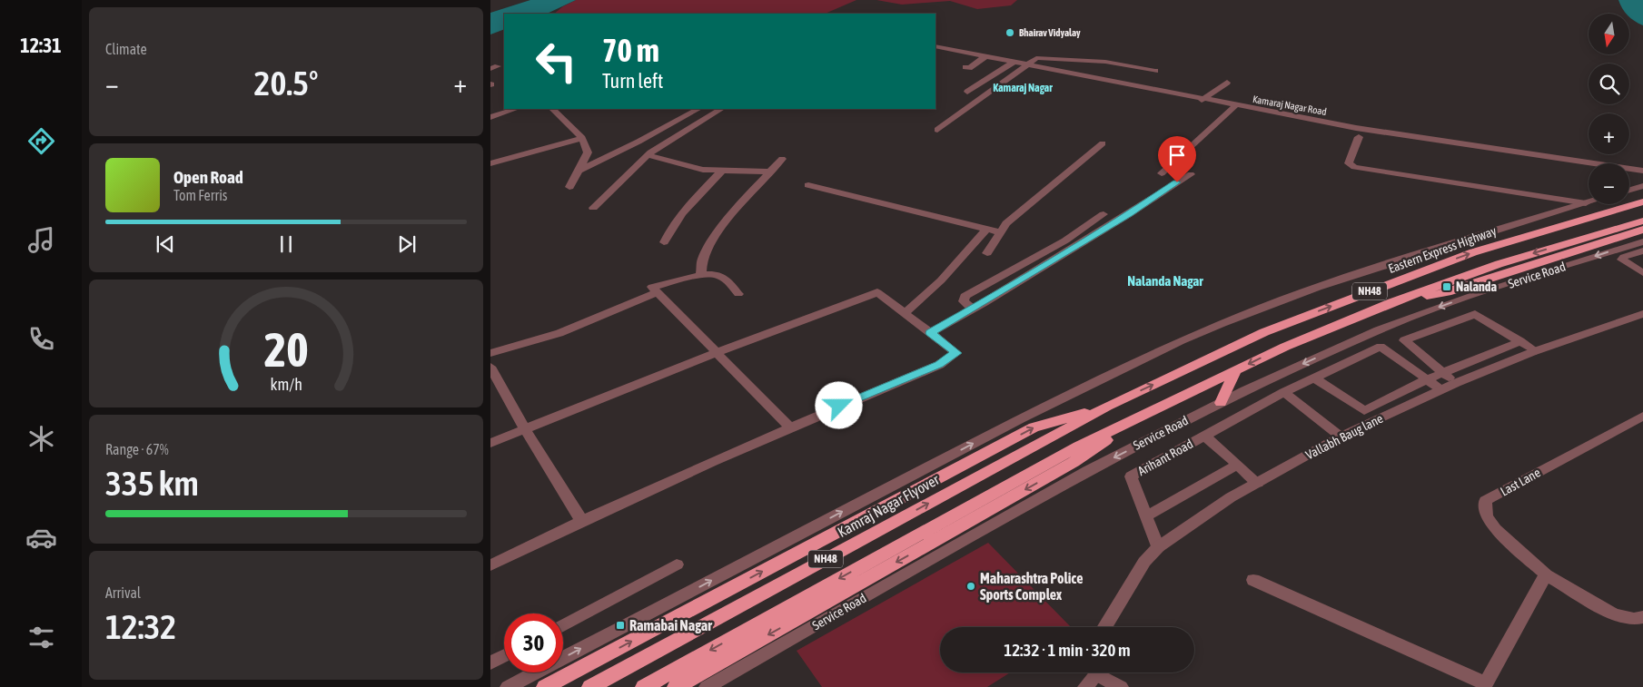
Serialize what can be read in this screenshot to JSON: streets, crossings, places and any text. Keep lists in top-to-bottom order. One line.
{"streets":{"highway":["Eastern Express Highway","NH48","Kamraj Nagar Flyover"],"street":["Kamaraj Nagar Road","Service Road","Vallabh Baug lane","Arihant Road","Last Lane"]},"crossings":[["Eastern Express Highway","Kamraj Nagar Flyover"],["Vallabh Baug lane","Arihant Road"]],"districts":["Kamaraj Nagar","Nalanda Nagar"],"places":{"other":["Bhairav Vidyalay","Maharashtra Police Sports Complex"],"transit":["Nalanda","Ramabai Nagar"]},"north":"bottom","page":{"tabs":"12:31","tile":["Climate",["Range · 67%","335 km"],["Arrival","12:32"]],"map_buttons":["+","−"],"turn":["70 m","Turn left"],"heat":["−","20.5°","+"],"song":["Open Road","Tom Ferris"],"limit":"30","trip":"12:32 · 1 min · 320 m","gauge":["20","km/h"]}}
